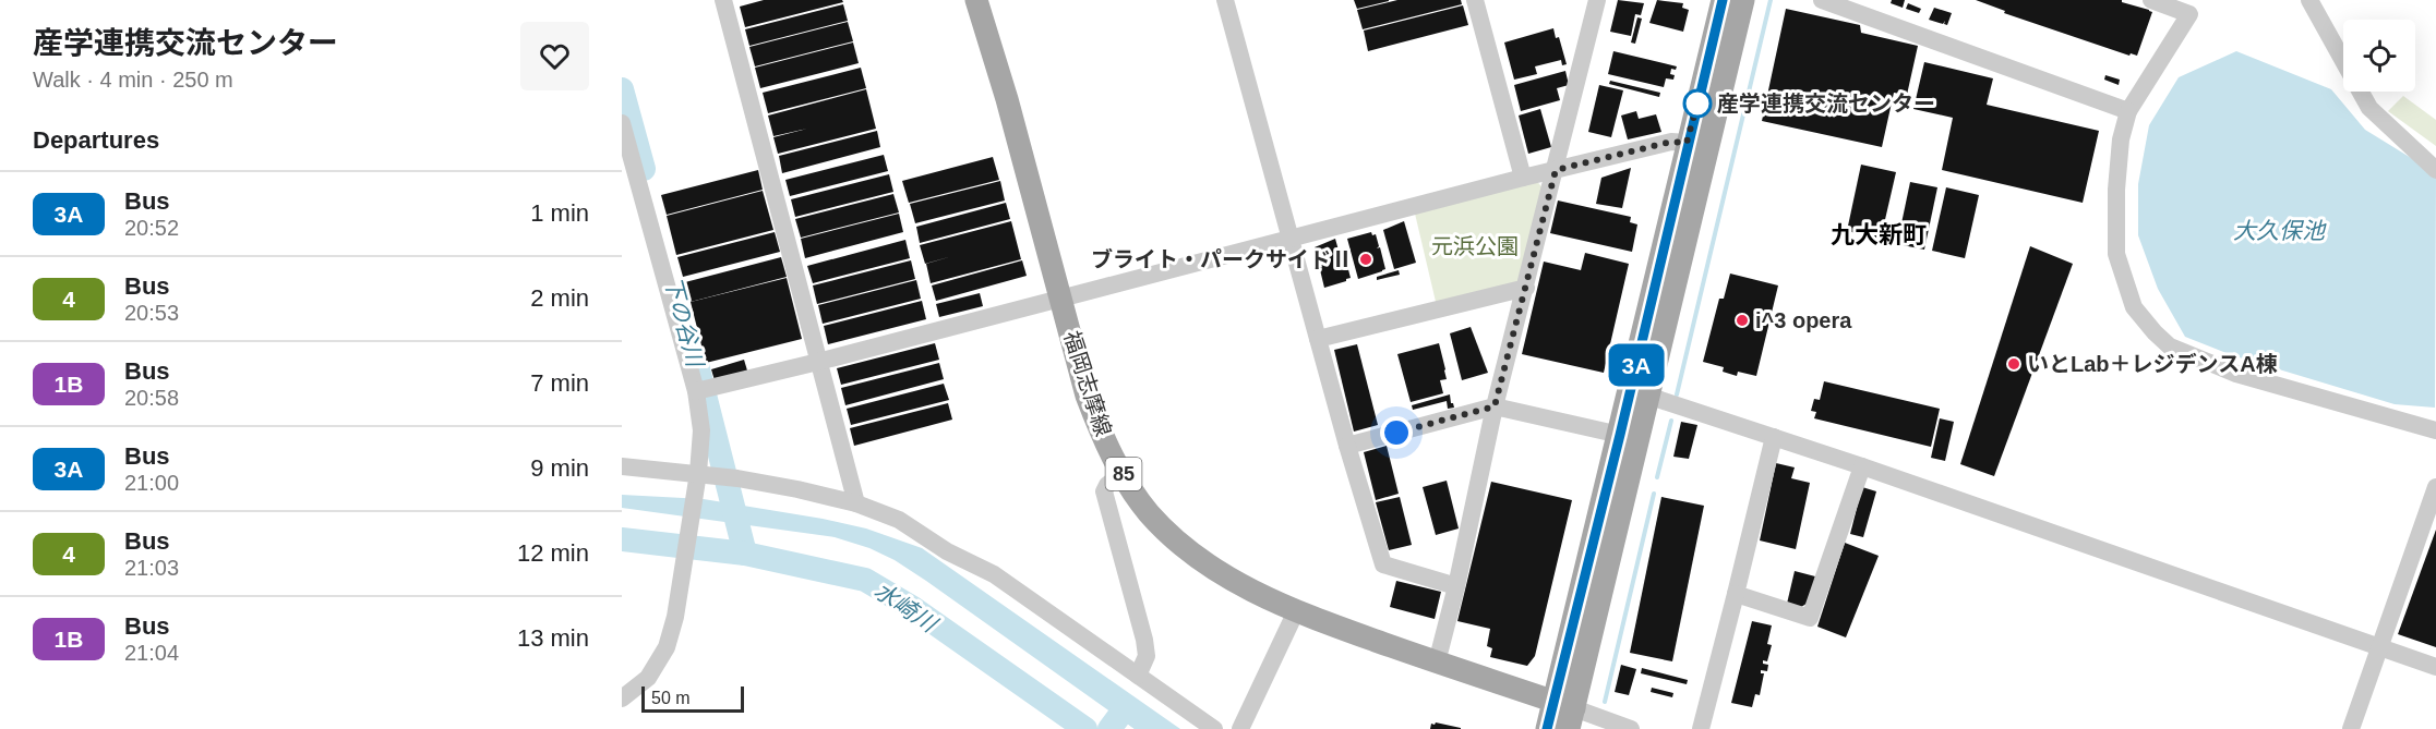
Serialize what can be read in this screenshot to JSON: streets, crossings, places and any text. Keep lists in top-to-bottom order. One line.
{"streets":{"main road":["福岡志摩線","85"]},"districts":["九大新町"],"water":["大久保池","下の谷川","水崎川"],"parks":["元浜公園"],"places":["産学連携交流センター","ブライト・パークサイドⅡ","i^3 opera","いとLab＋レジデンスA棟"],"lines":["bus line 3A"],"scale_bar":"50 m","page":{"heading":[["産学連携交流センター","Walk · 4 min · 250 m"],"Departures"],"on_map":"3A","list":[{"mark":"3A","name":"Bus","note":"20:52","value":"1 min"},{"mark":"4","name":"Bus","note":"20:53","value":"2 min"},{"mark":"1B","name":"Bus","note":"20:58","value":"7 min"},{"mark":"3A","name":"Bus","note":"21:00","value":"9 min"},{"mark":"4","name":"Bus","note":"21:03","value":"12 min"},{"mark":"1B","name":"Bus","note":"21:04","value":"13 min"}],"scale":"50 m"}}
